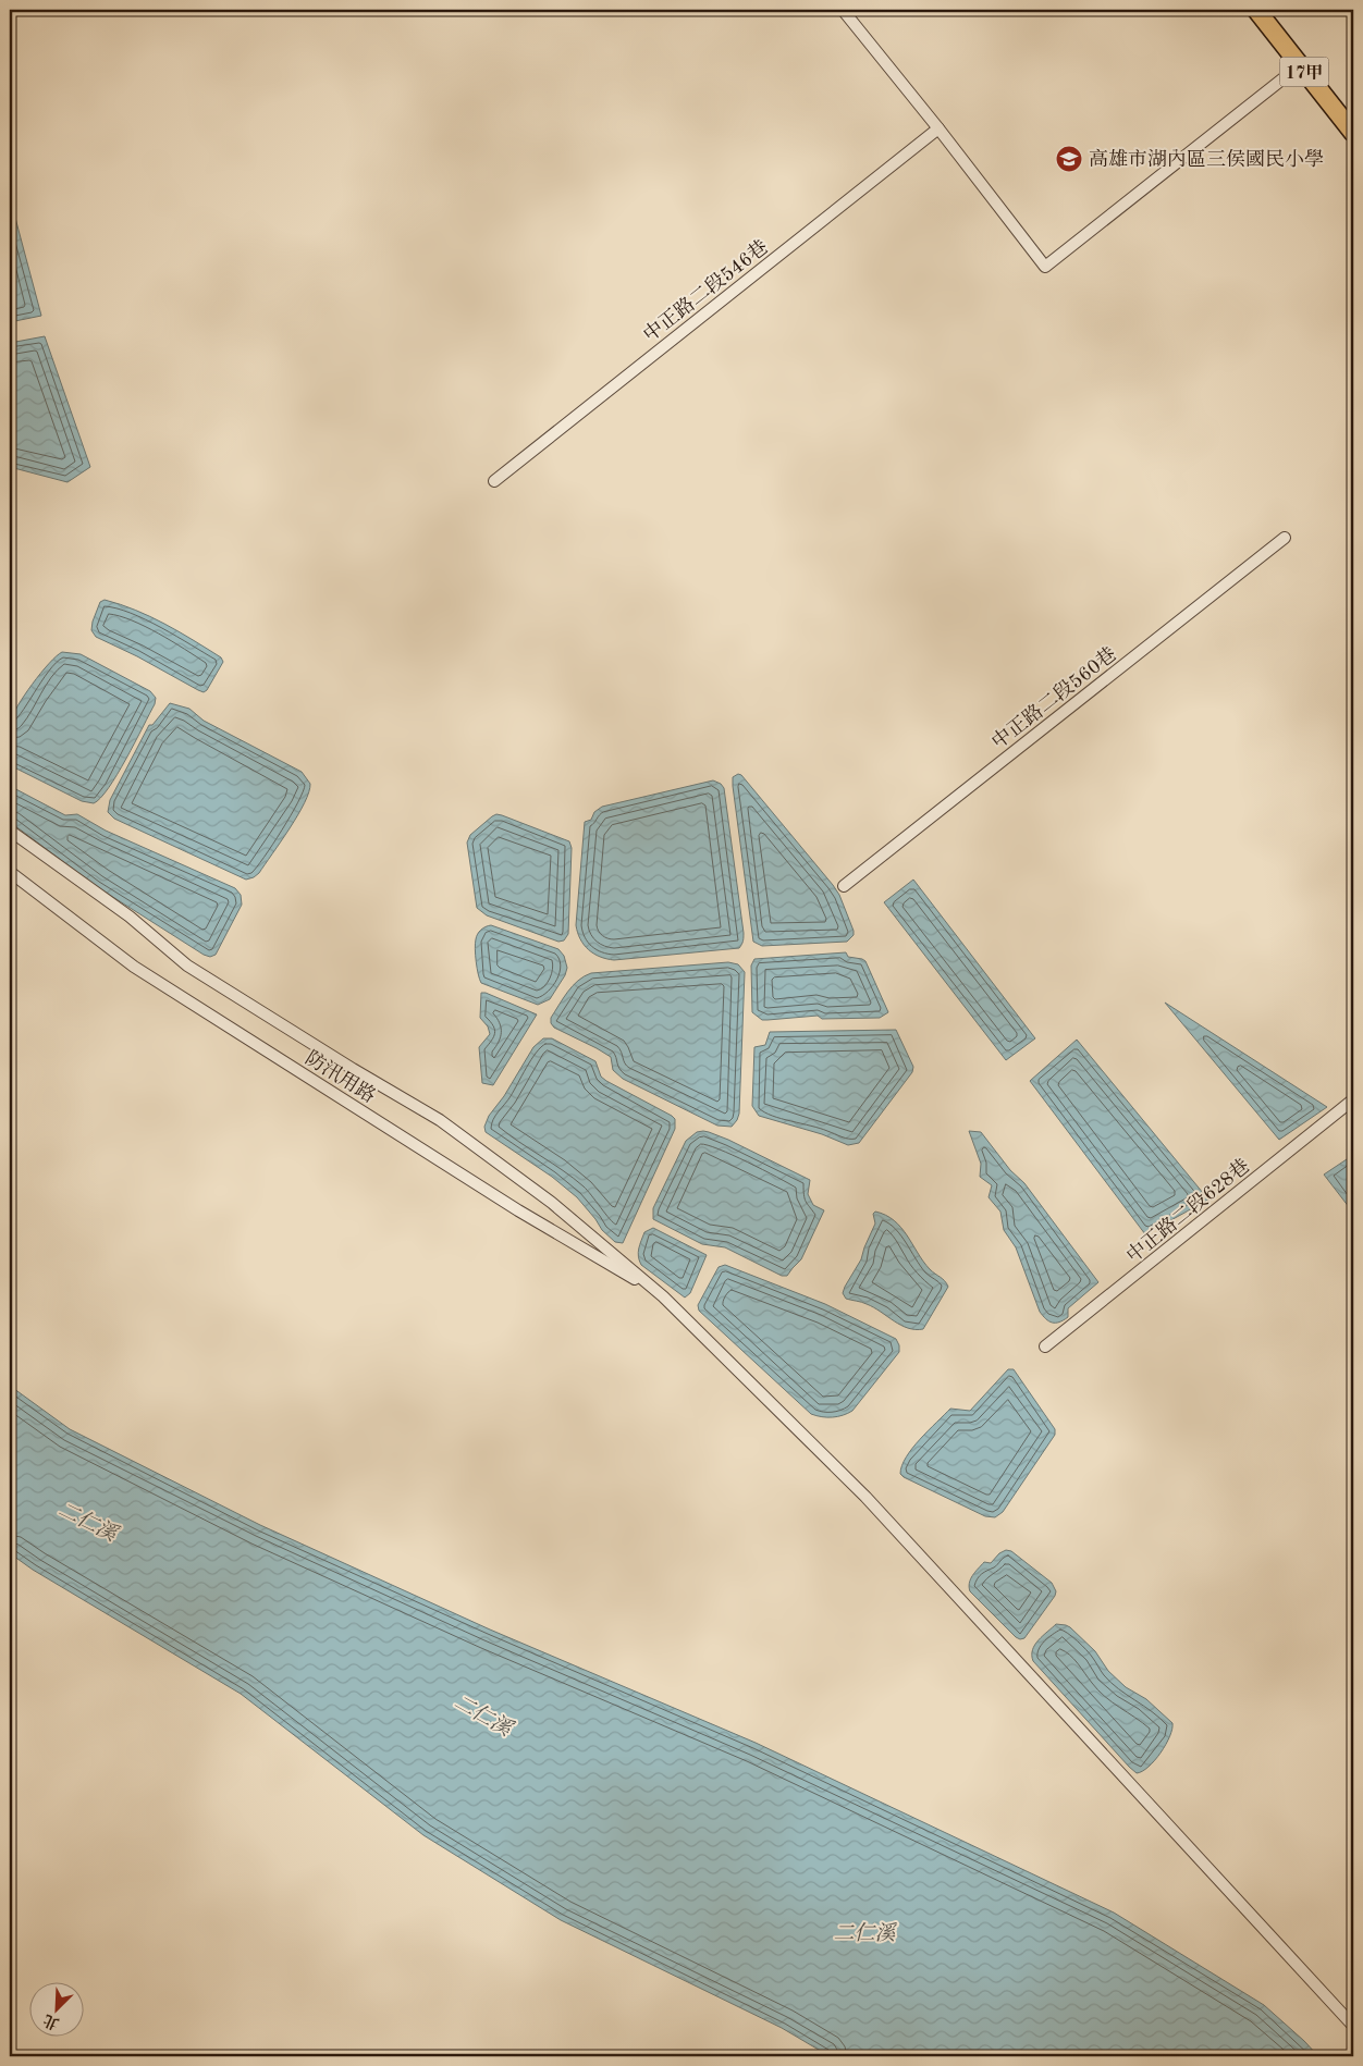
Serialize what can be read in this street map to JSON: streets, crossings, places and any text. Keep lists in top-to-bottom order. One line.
{"streets":{"main road":["17甲"],"street":["中正路二段546巷","中正路二段560巷","防汛用路","中正路二段628巷"]},"water":["二仁溪"],"places":{"school or university":["高雄市湖內區三侯國民小學"]},"north":"bottom left"}
